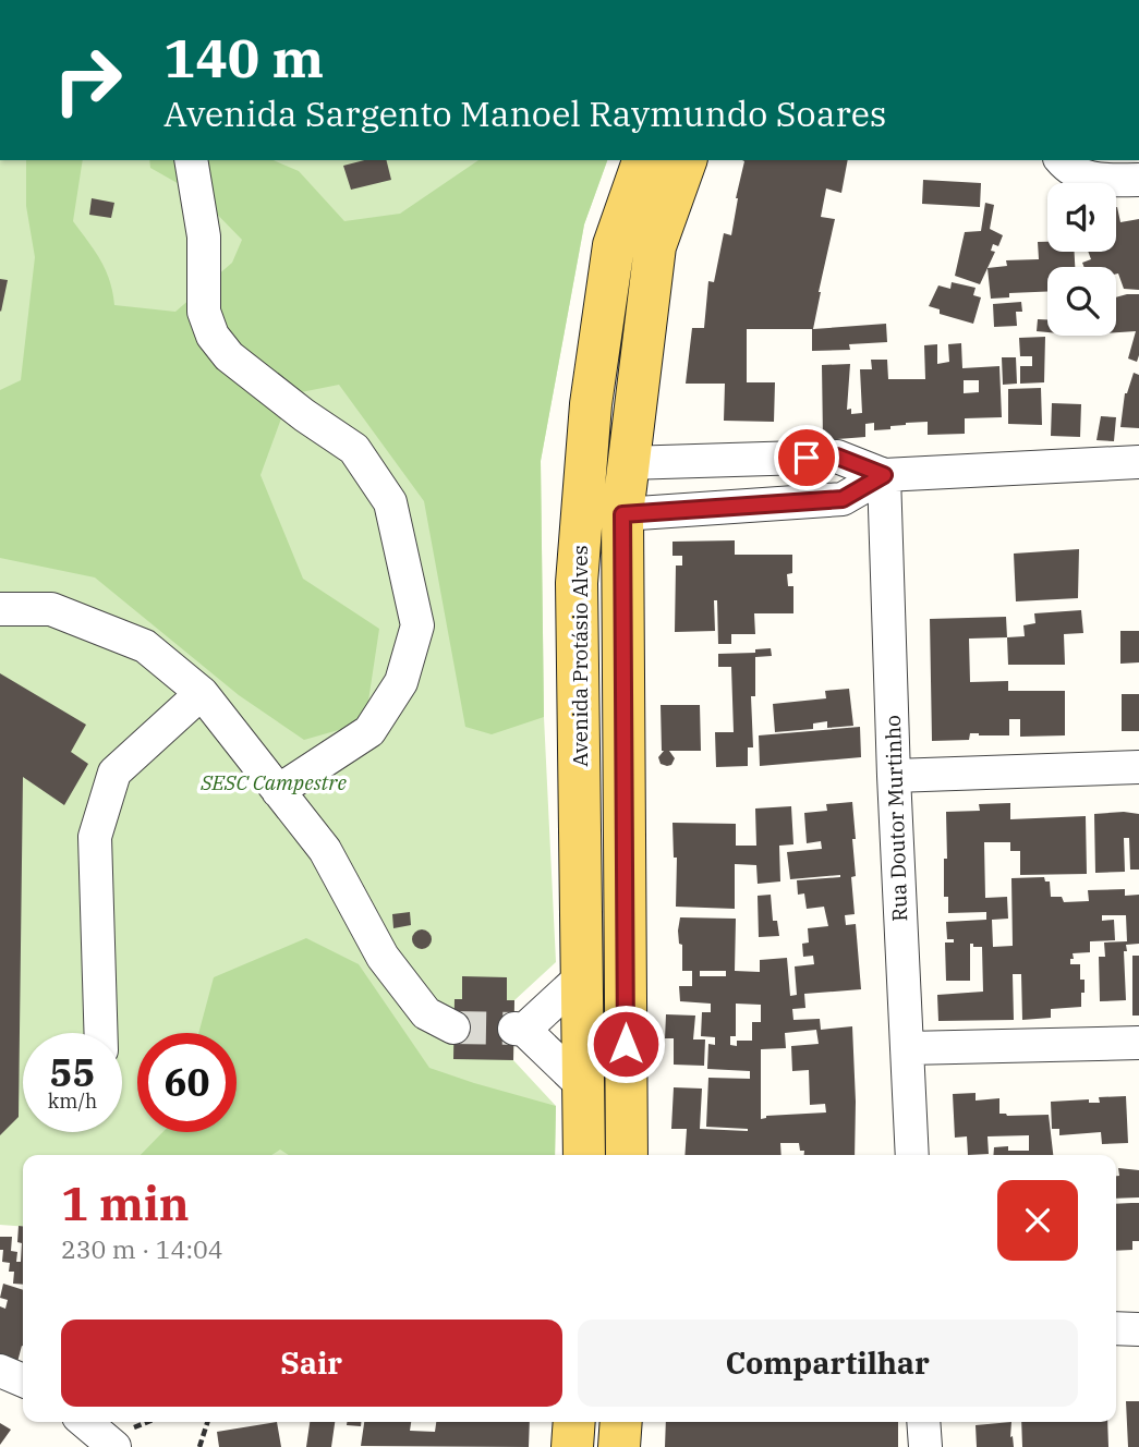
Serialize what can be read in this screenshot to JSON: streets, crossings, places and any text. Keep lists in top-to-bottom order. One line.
{"streets":{"main road":["Avenida Protásio Alves"],"street":["Rua Doutor Murtinho"]},"parks":["SESC Campestre"],"page":{"turn":["140 m","Avenida Sargento Manoel Raymundo Soares"],"speed":"55 km/h","limit":"60","heading":["1 min","230 m · 14:04"],"buttons":["Sair","Compartilhar"]}}
